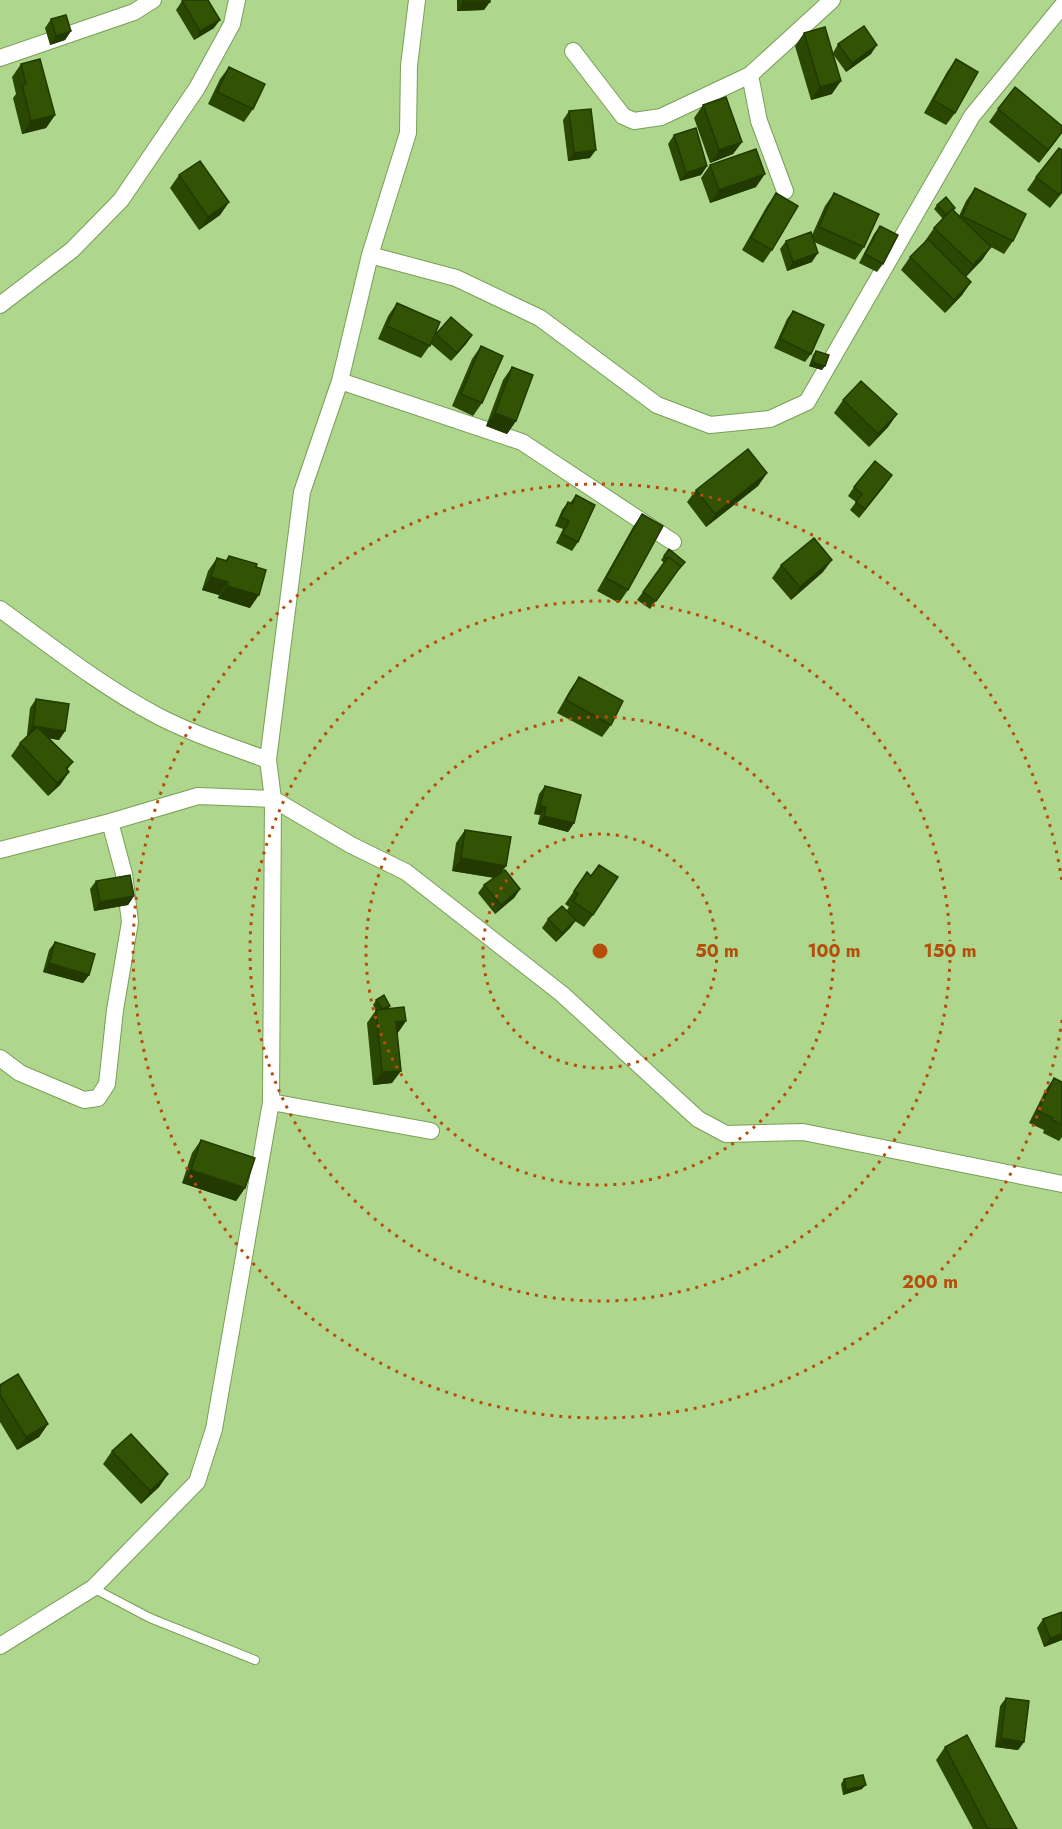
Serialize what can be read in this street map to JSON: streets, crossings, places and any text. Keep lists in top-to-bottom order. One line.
{"rings":["50 m","100 m","150 m","200 m"]}
